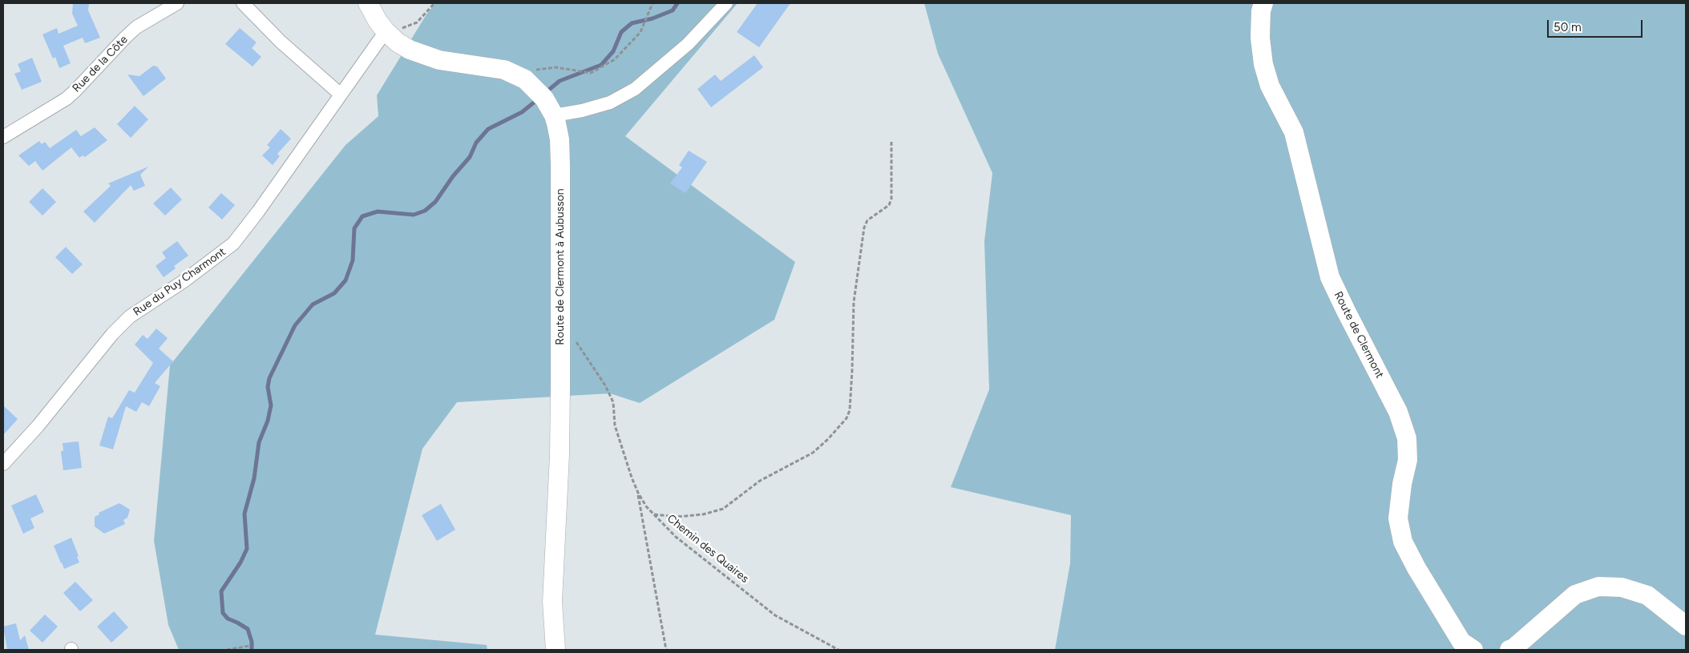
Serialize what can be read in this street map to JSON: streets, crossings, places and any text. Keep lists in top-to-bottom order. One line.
{"streets":{"street":["Rue de la Côte","Route de Clermont à Aubusson","Rue du Puy Charmont","Route de Clermont"],"path":["Chemin des Quaires"]},"crossings":[["Route de Clermont à Aubusson","Rue du Puy Charmont"]],"scale_bar":"50 m"}
